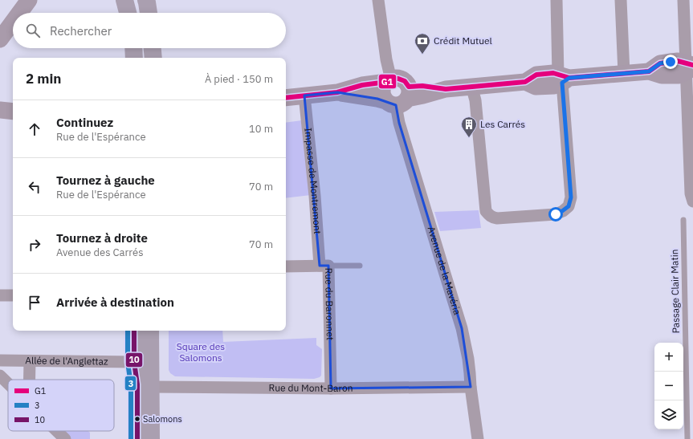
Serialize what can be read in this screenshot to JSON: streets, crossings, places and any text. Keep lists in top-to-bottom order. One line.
{"streets":{"street":["Impasse de Montremont","Avenue de la Mavéria","Rue du Baronnet","Allée de l'Anglettaz","Rue du Mont-Baron"],"lane":["Passage Clair Matin"]},"crossings":[["Impasse de Montremont","Rue du Baronnet"],["Avenue de la Mavéria","Rue du Mont-Baron"],["Rue du Baronnet","Rue du Mont-Baron"]],"parks":["Square des Salomons"],"places":{"bank":["Crédit Mutuel"],"building":["Les Carrés"],"other":["Salomons"]},"lines":["transit line G1","transit line 3","transit line 10"],"legend":["G1","3","10"],"page":{"search":"Rechercher","heading":["2 min","À pied · 150 m"],"list":[["Continuez","Rue de l'Espérance","10 m"],["Tournez à gauche","Rue de l'Espérance","70 m"],["Tournez à droite","Avenue des Carrés","70 m"],"Arrivée à destination"],"map_buttons":["+","−"]}}
